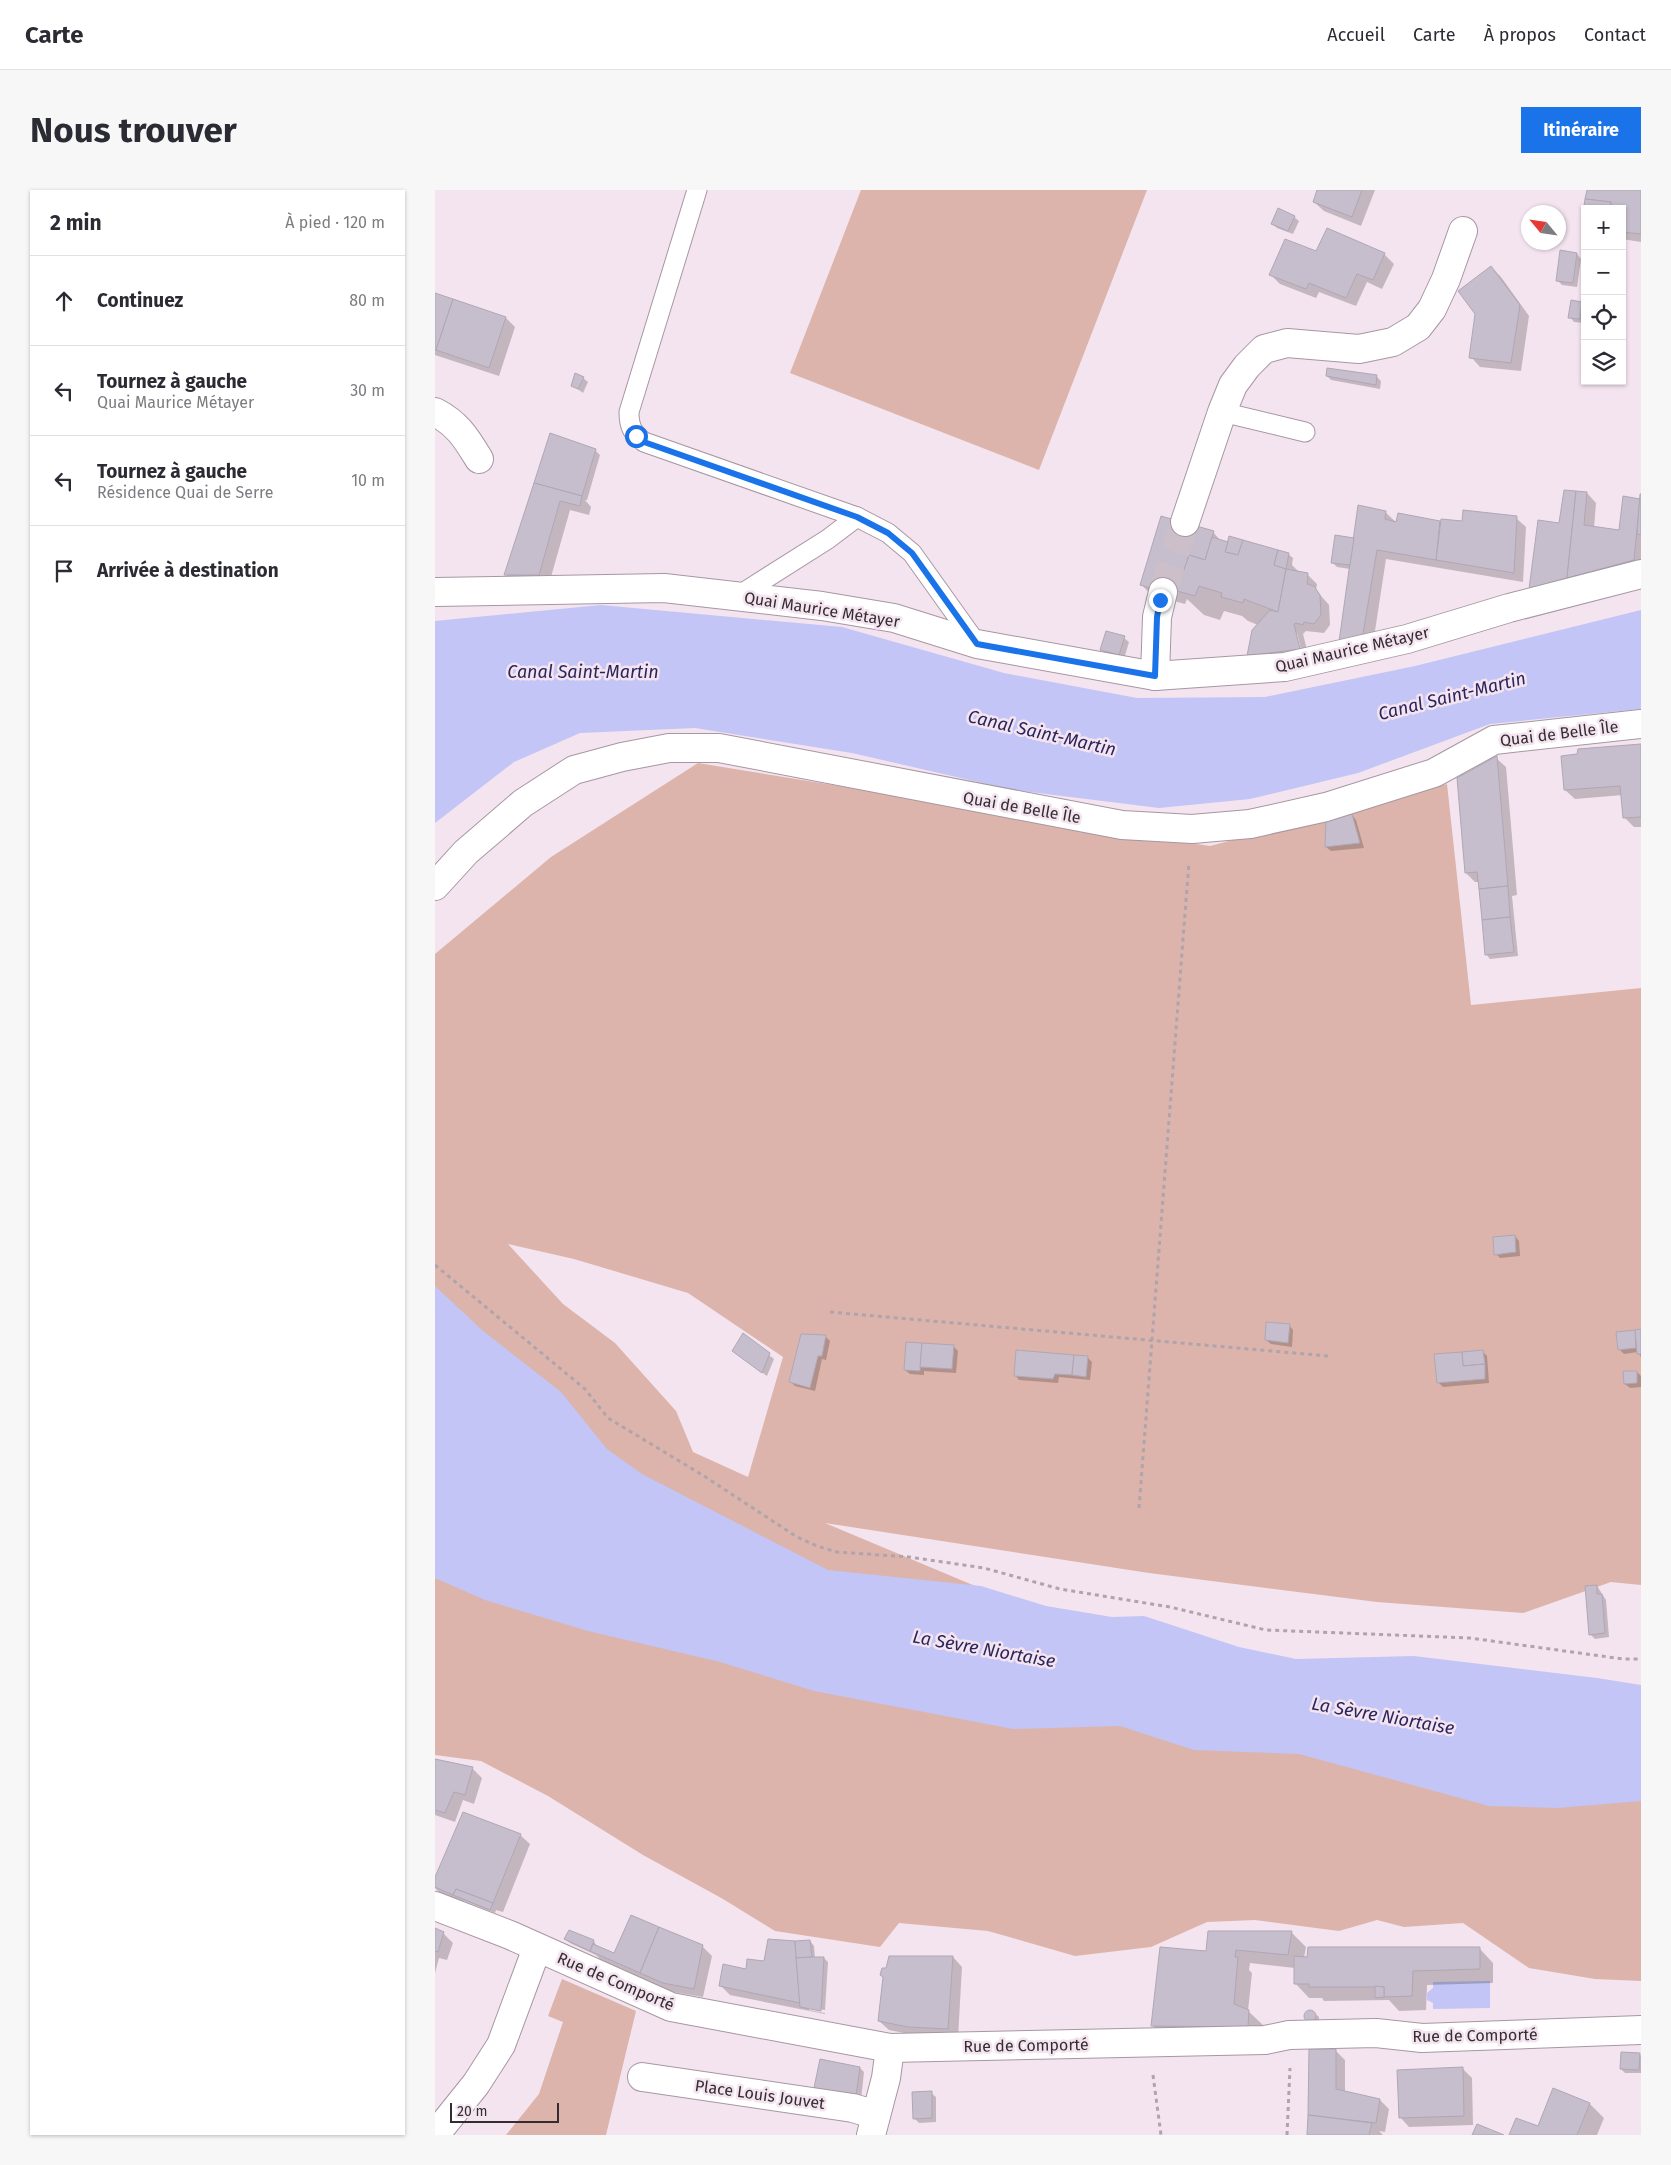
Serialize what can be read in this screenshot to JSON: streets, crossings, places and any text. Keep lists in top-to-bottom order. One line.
{"streets":{"street":["Quai Maurice Métayer","Quai de Belle Île","Rue de Comporté","Place Louis Jouvet"]},"crossings":[["Rue de Comporté","Place Louis Jouvet"]],"water":["Canal Saint-Martin","La Sèvre Niortaise"],"scale_bar":"20 m","north":"top left","page":{"header":"Carte","nav":["Accueil","Carte","À propos","Contact"],"buttons":"Itinéraire","title":"Nous trouver","heading":["2 min","À pied · 120 m"],"map_buttons":["+","−"],"list":[["Continuez","80 m"],["Tournez à gauche","Quai Maurice Métayer","30 m"],["Tournez à gauche","Résidence Quai de Serre","10 m"],"Arrivée à destination"],"scale":"20 m"}}
